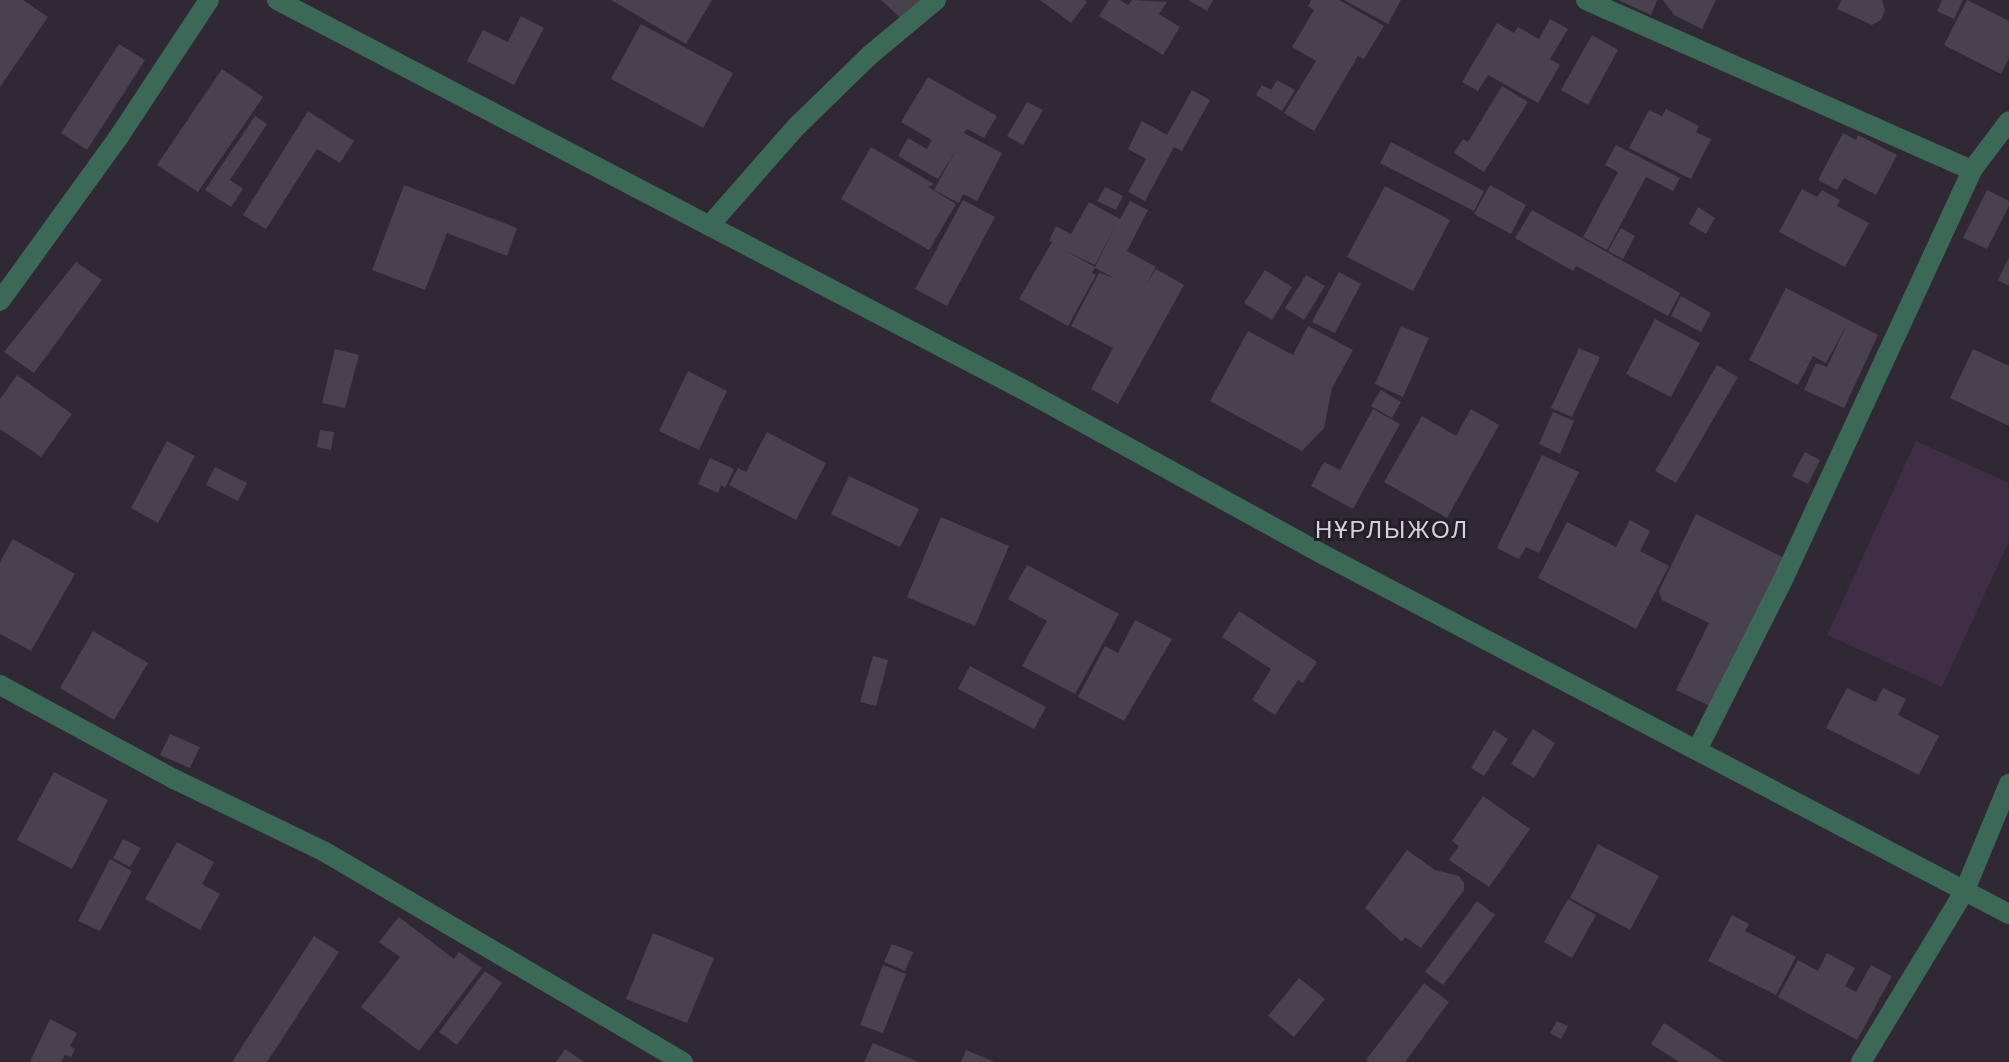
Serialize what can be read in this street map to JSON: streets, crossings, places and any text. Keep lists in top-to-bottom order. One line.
{"districts":["НҰРЛЫЖОЛ"]}
